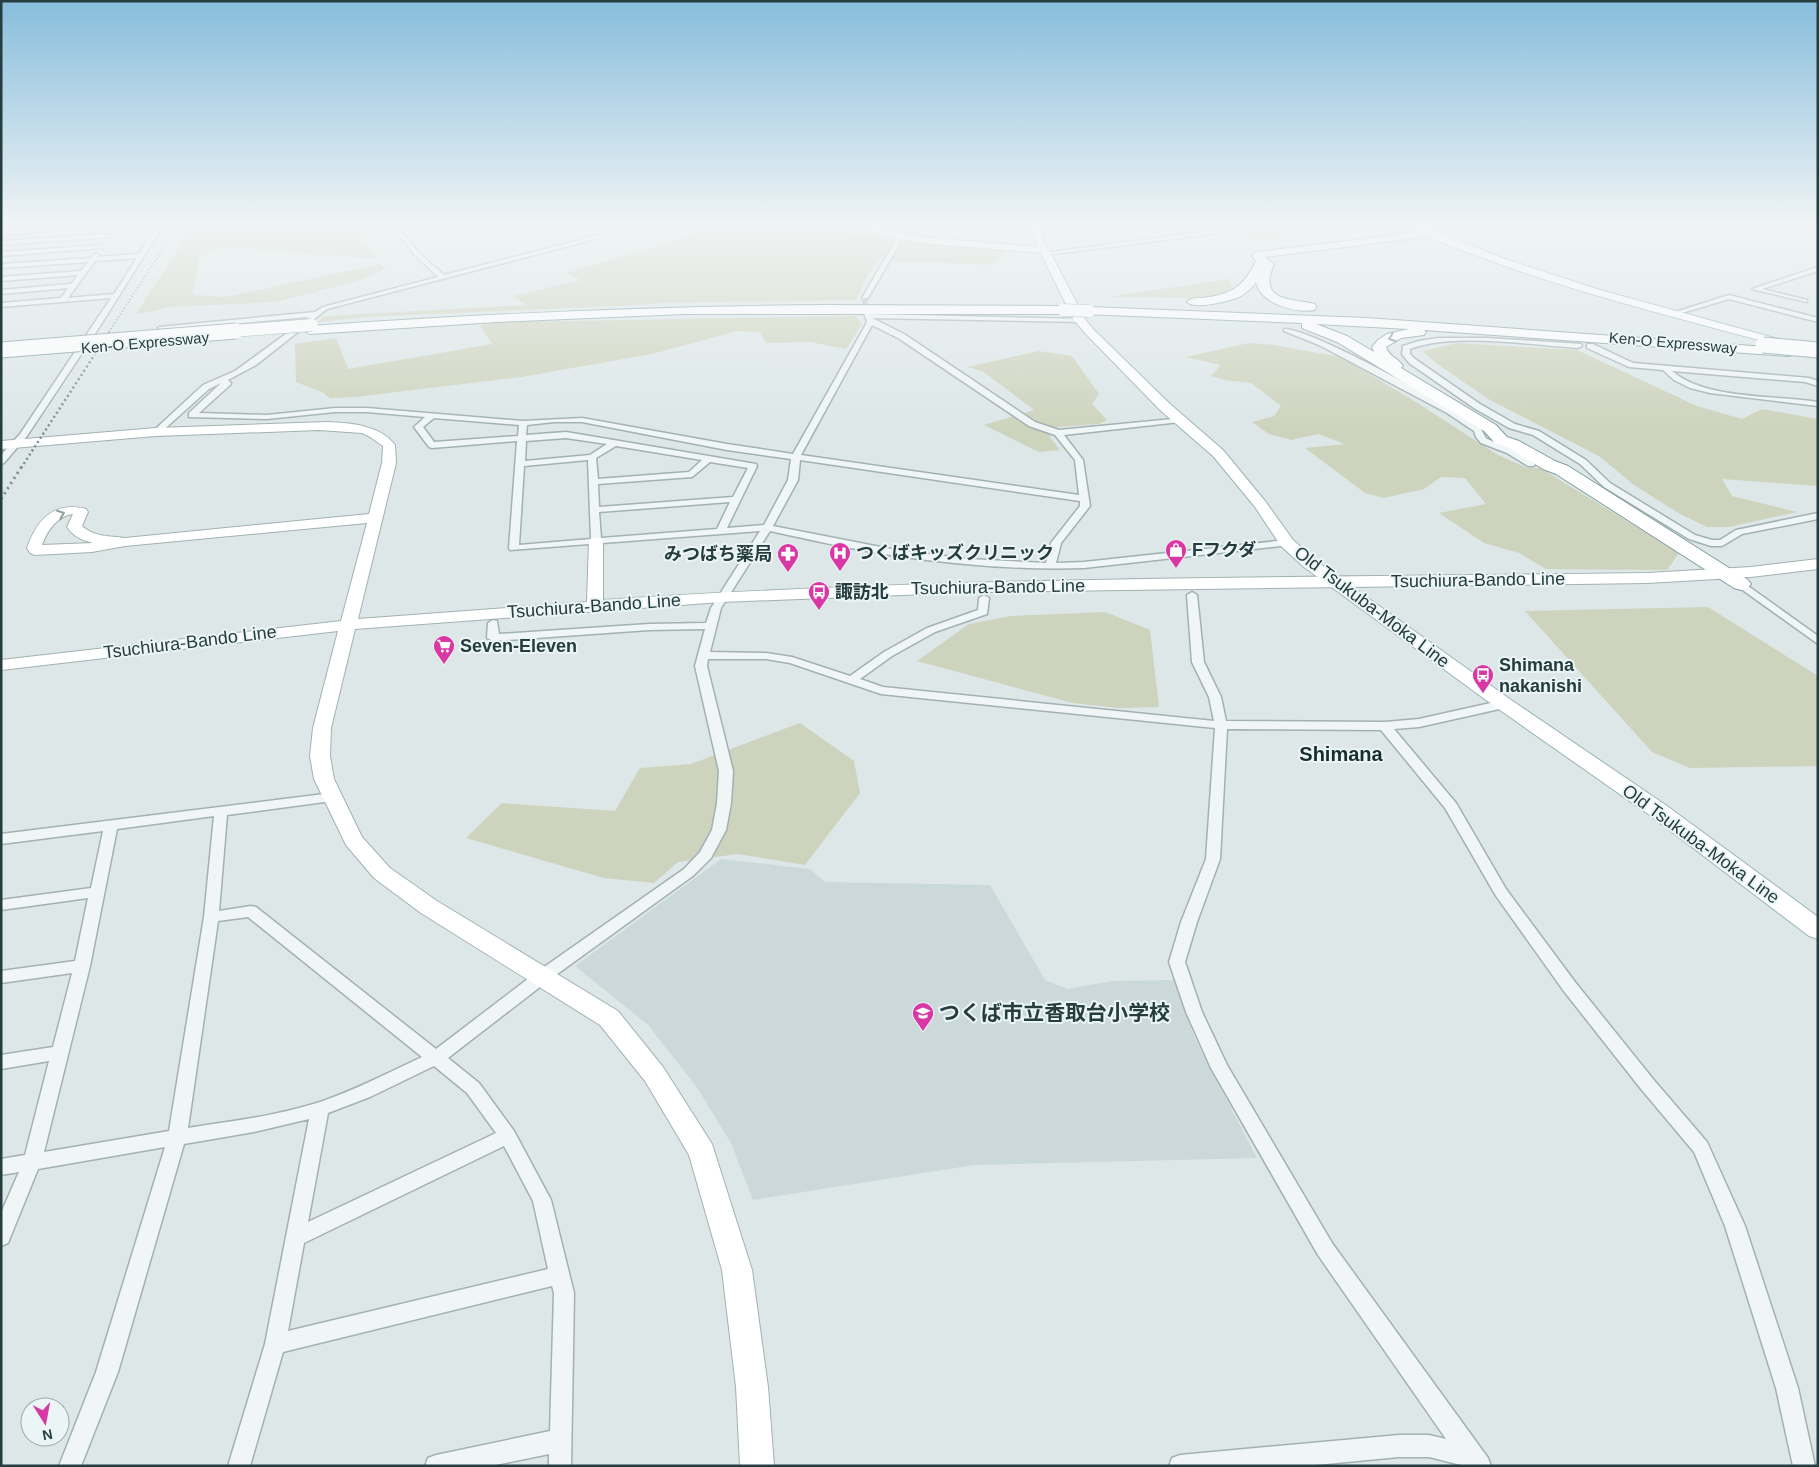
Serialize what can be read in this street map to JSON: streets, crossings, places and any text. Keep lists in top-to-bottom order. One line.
{"streets":{"highway":["Ken-O Expressway"],"main road":["Tsuchiura-Bando Line","Old Tsukuba-Moka Line"]},"crossings":[["Ken-O Expressway","Old Tsukuba-Moka Line"],["Tsuchiura-Bando Line","Old Tsukuba-Moka Line"]],"districts":["Shimana"],"places":{"shop":["Fフクダ"],"hospital":["つくばキッズクリニック"],"pharmacy":["みつばち薬局"],"bus stop":["諏訪北","Shimana nakanishi"],"supermarket":["Seven-Eleven"],"school or university":["つくば市立香取台小学校"]},"north":"bottom"}
